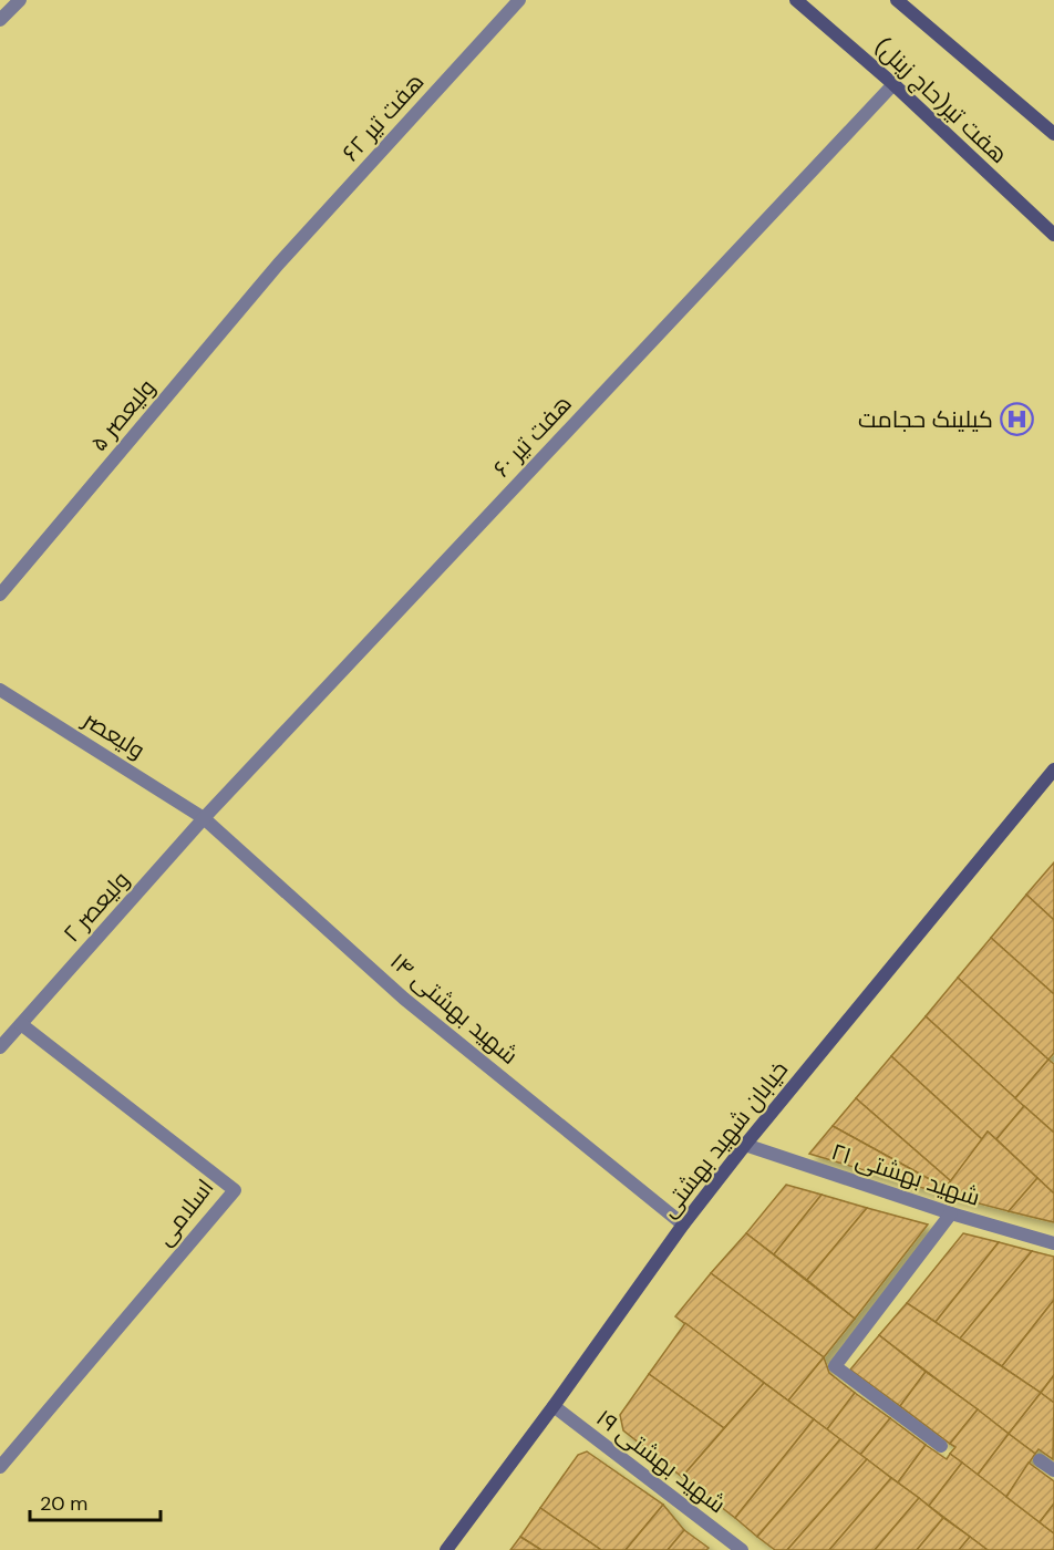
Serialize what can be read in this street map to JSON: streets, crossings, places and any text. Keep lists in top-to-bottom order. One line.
{"streets":{"street":["هفت تیر(حاج زینل)","هفت تیر ۶۲","ولیعصر ۵","هفت تیر ۶۰","ولیعصر","ولیعصر ۲","شهید بهشتی ۱۴","خیابان شهید بهشتی","شهید بهشتی ۲۱","اسلامی","شهید بهشتی ۱۹"]},"crossings":[["هفت تیر(حاج زینل)","هفت تیر ۶۰"],["هفت تیر ۶۲","ولیعصر ۵"],["هفت تیر ۶۰","ولیعصر"],["هفت تیر ۶۰","ولیعصر ۲"],["هفت تیر ۶۰","شهید بهشتی ۱۴"],["ولیعصر","ولیعصر ۲"],["ولیعصر","شهید بهشتی ۱۴"],["ولیعصر ۲","شهید بهشتی ۱۴"],["ولیعصر ۲","اسلامی"],["شهید بهشتی ۱۴","خیابان شهید بهشتی"],["خیابان شهید بهشتی","شهید بهشتی ۲۱"],["خیابان شهید بهشتی","شهید بهشتی ۱۹"]],"places":{"hospital":["کیلینک حجامت"]},"scale_bar":"20 m"}
